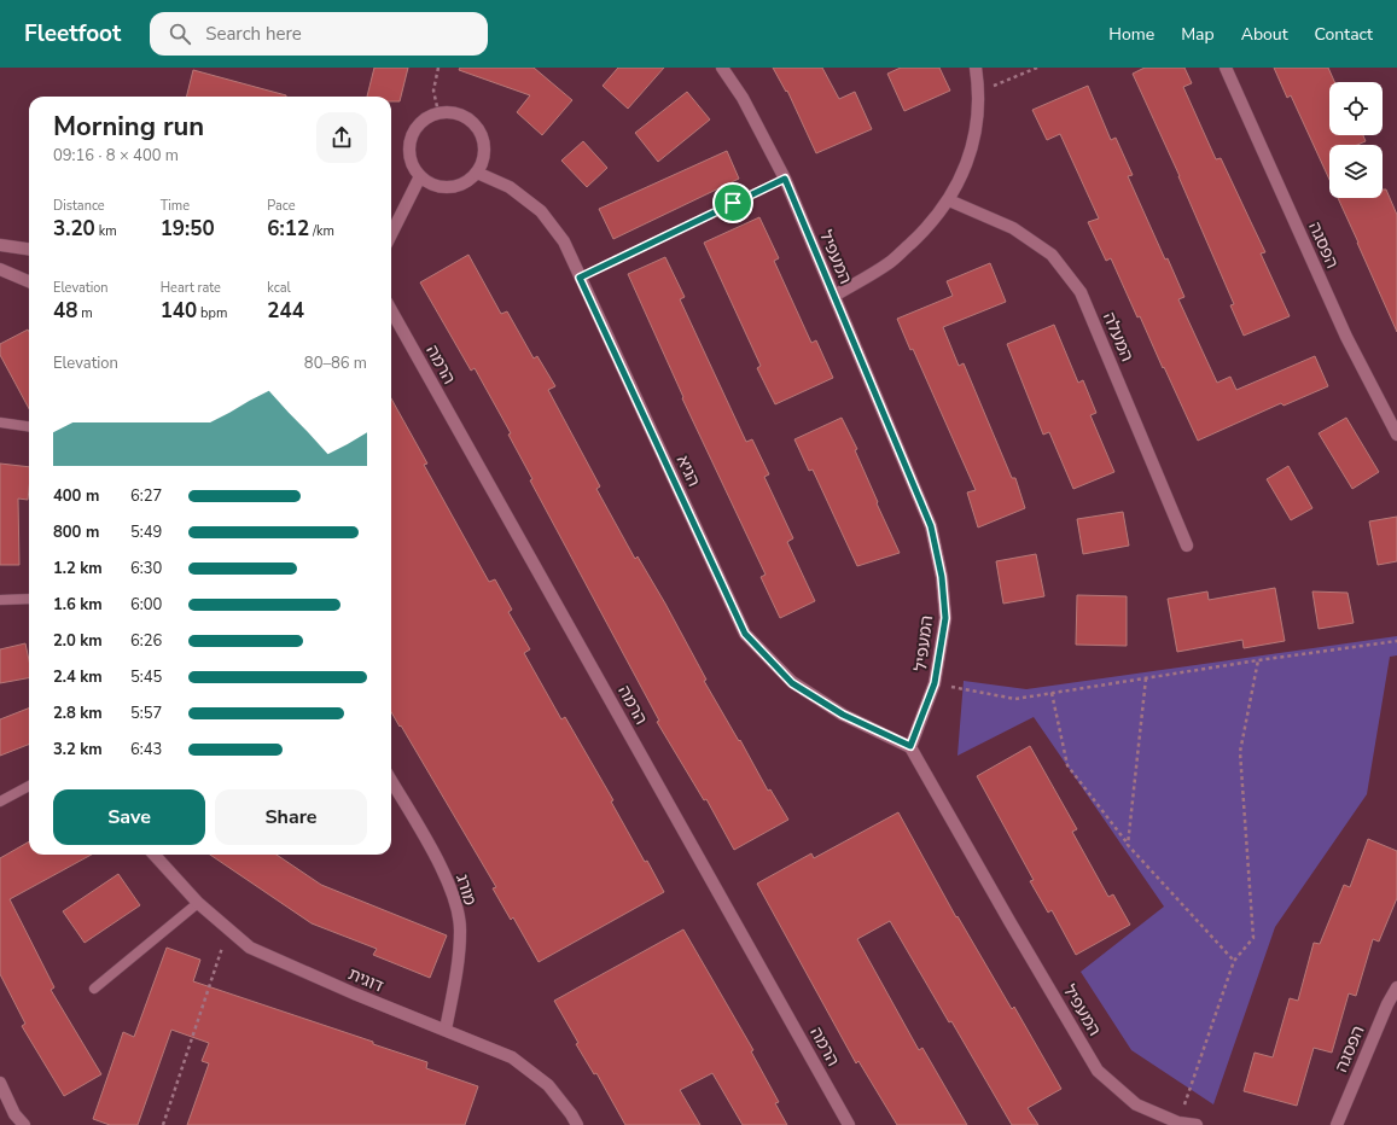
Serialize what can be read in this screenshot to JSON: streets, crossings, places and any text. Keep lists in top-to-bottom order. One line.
{"streets":{"street":["הפסגה","המעפיל","המעלה","הרמה","הגיא","מורג","דוגית"]},"crossings":[["המעפיל","הגיא"],["מורג","דוגית"]],"page":{"header":"Fleetfoot","search":"Search here","nav":["Home","Map","About","Contact"],"heading":["Morning run","09:16 · 8 × 400 m"],"stats":[["Distance","3.20 km"],["Time","19:50"],["Pace","6:12 /km"],["Elevation","48 m"],["Heart rate","140 bpm"],["kcal","244"]],"chart":["Elevation","80–86 m"],"list":[{"name":"400 m","note":"6:27"},{"name":"800 m","note":"5:49"},{"name":"1.2 km","note":"6:30"},{"name":"1.6 km","note":"6:00"},{"name":"2.0 km","note":"6:26"},{"name":"2.4 km","note":"5:45"},{"name":"2.8 km","note":"5:57"},{"name":"3.2 km","note":"6:43"}],"buttons":["Save","Share"]}}
